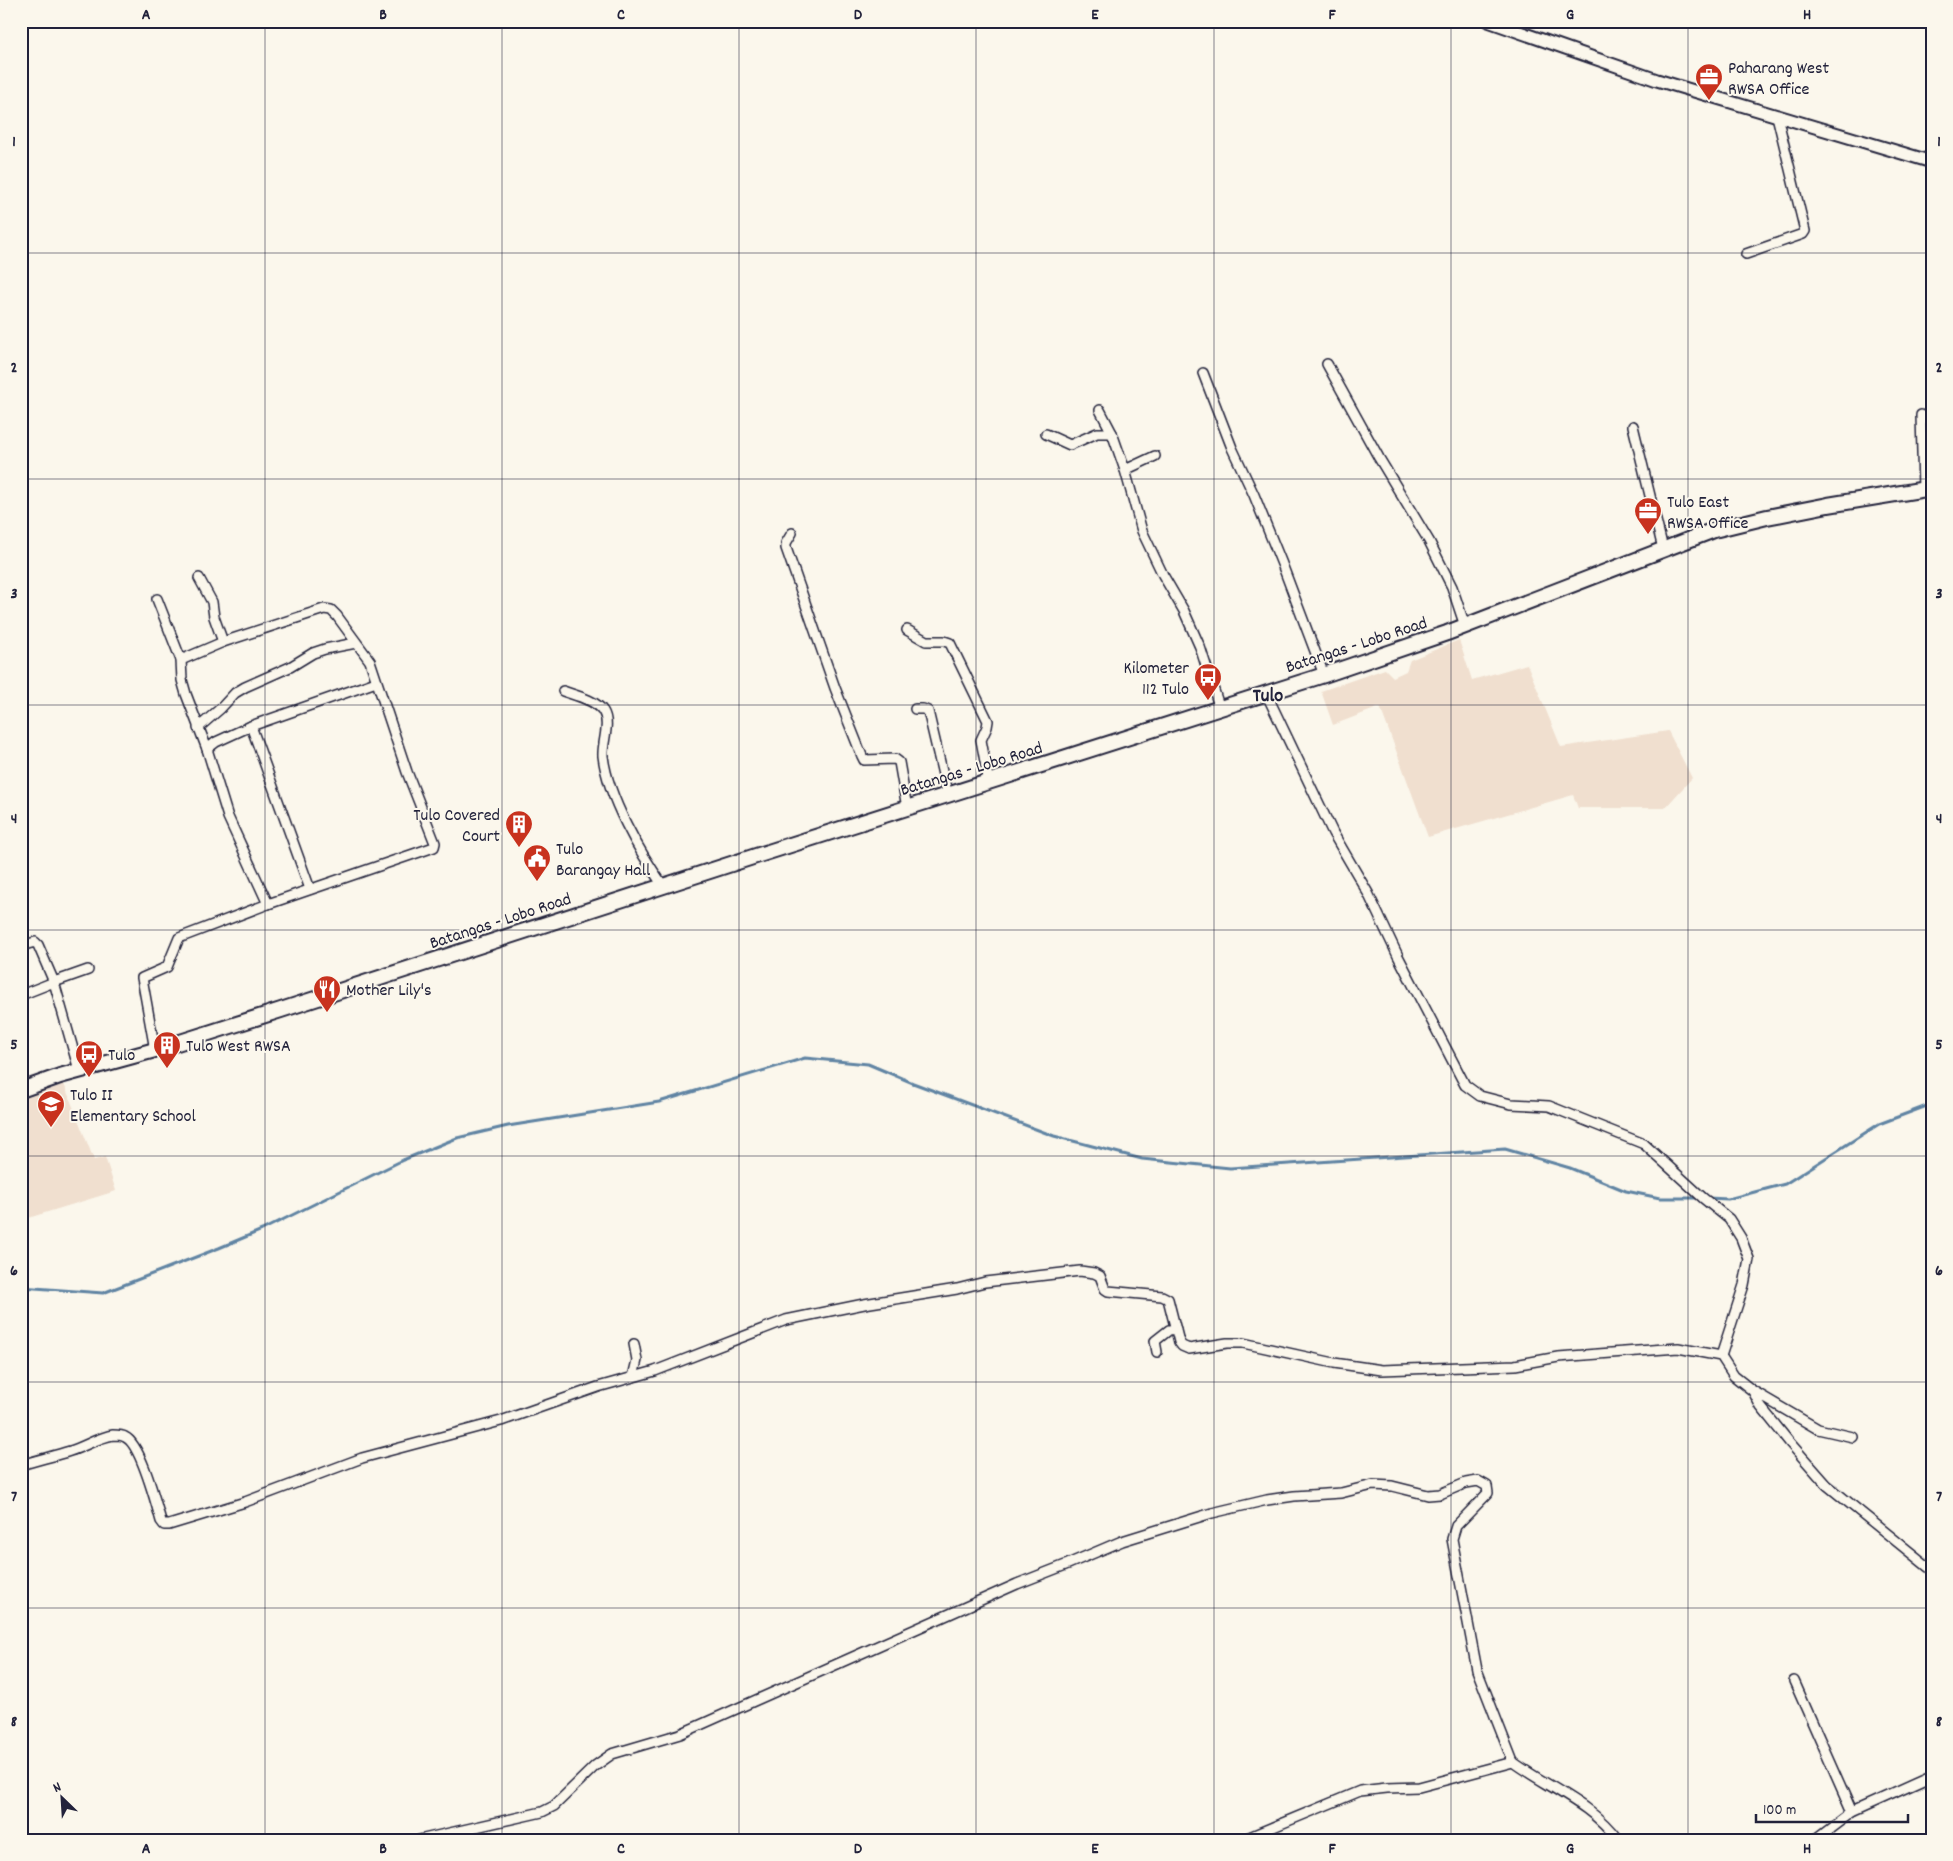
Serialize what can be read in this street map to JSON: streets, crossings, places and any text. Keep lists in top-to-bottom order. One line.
{"streets":{"main road":["Batangas - Lobo Road"]},"districts":["Tulo"],"places":{"office":["Paharang West RWSA Office","Tulo East RWSA Office"],"bus stop":["Kilometer 112 Tulo","Tulo"],"building":["Tulo Covered Court","Tulo West RWSA"],"public building":["Tulo Barangay Hall"],"restaurant":["Mother Lily's"],"school or university":["Tulo II Elementary School"]},"scale_bar":"100 m","north":"top left","grid":{"columns":["A","B","C","D","E","F","G","H"],"rows":["1","2","3","4","5","6","7","8"]}}
